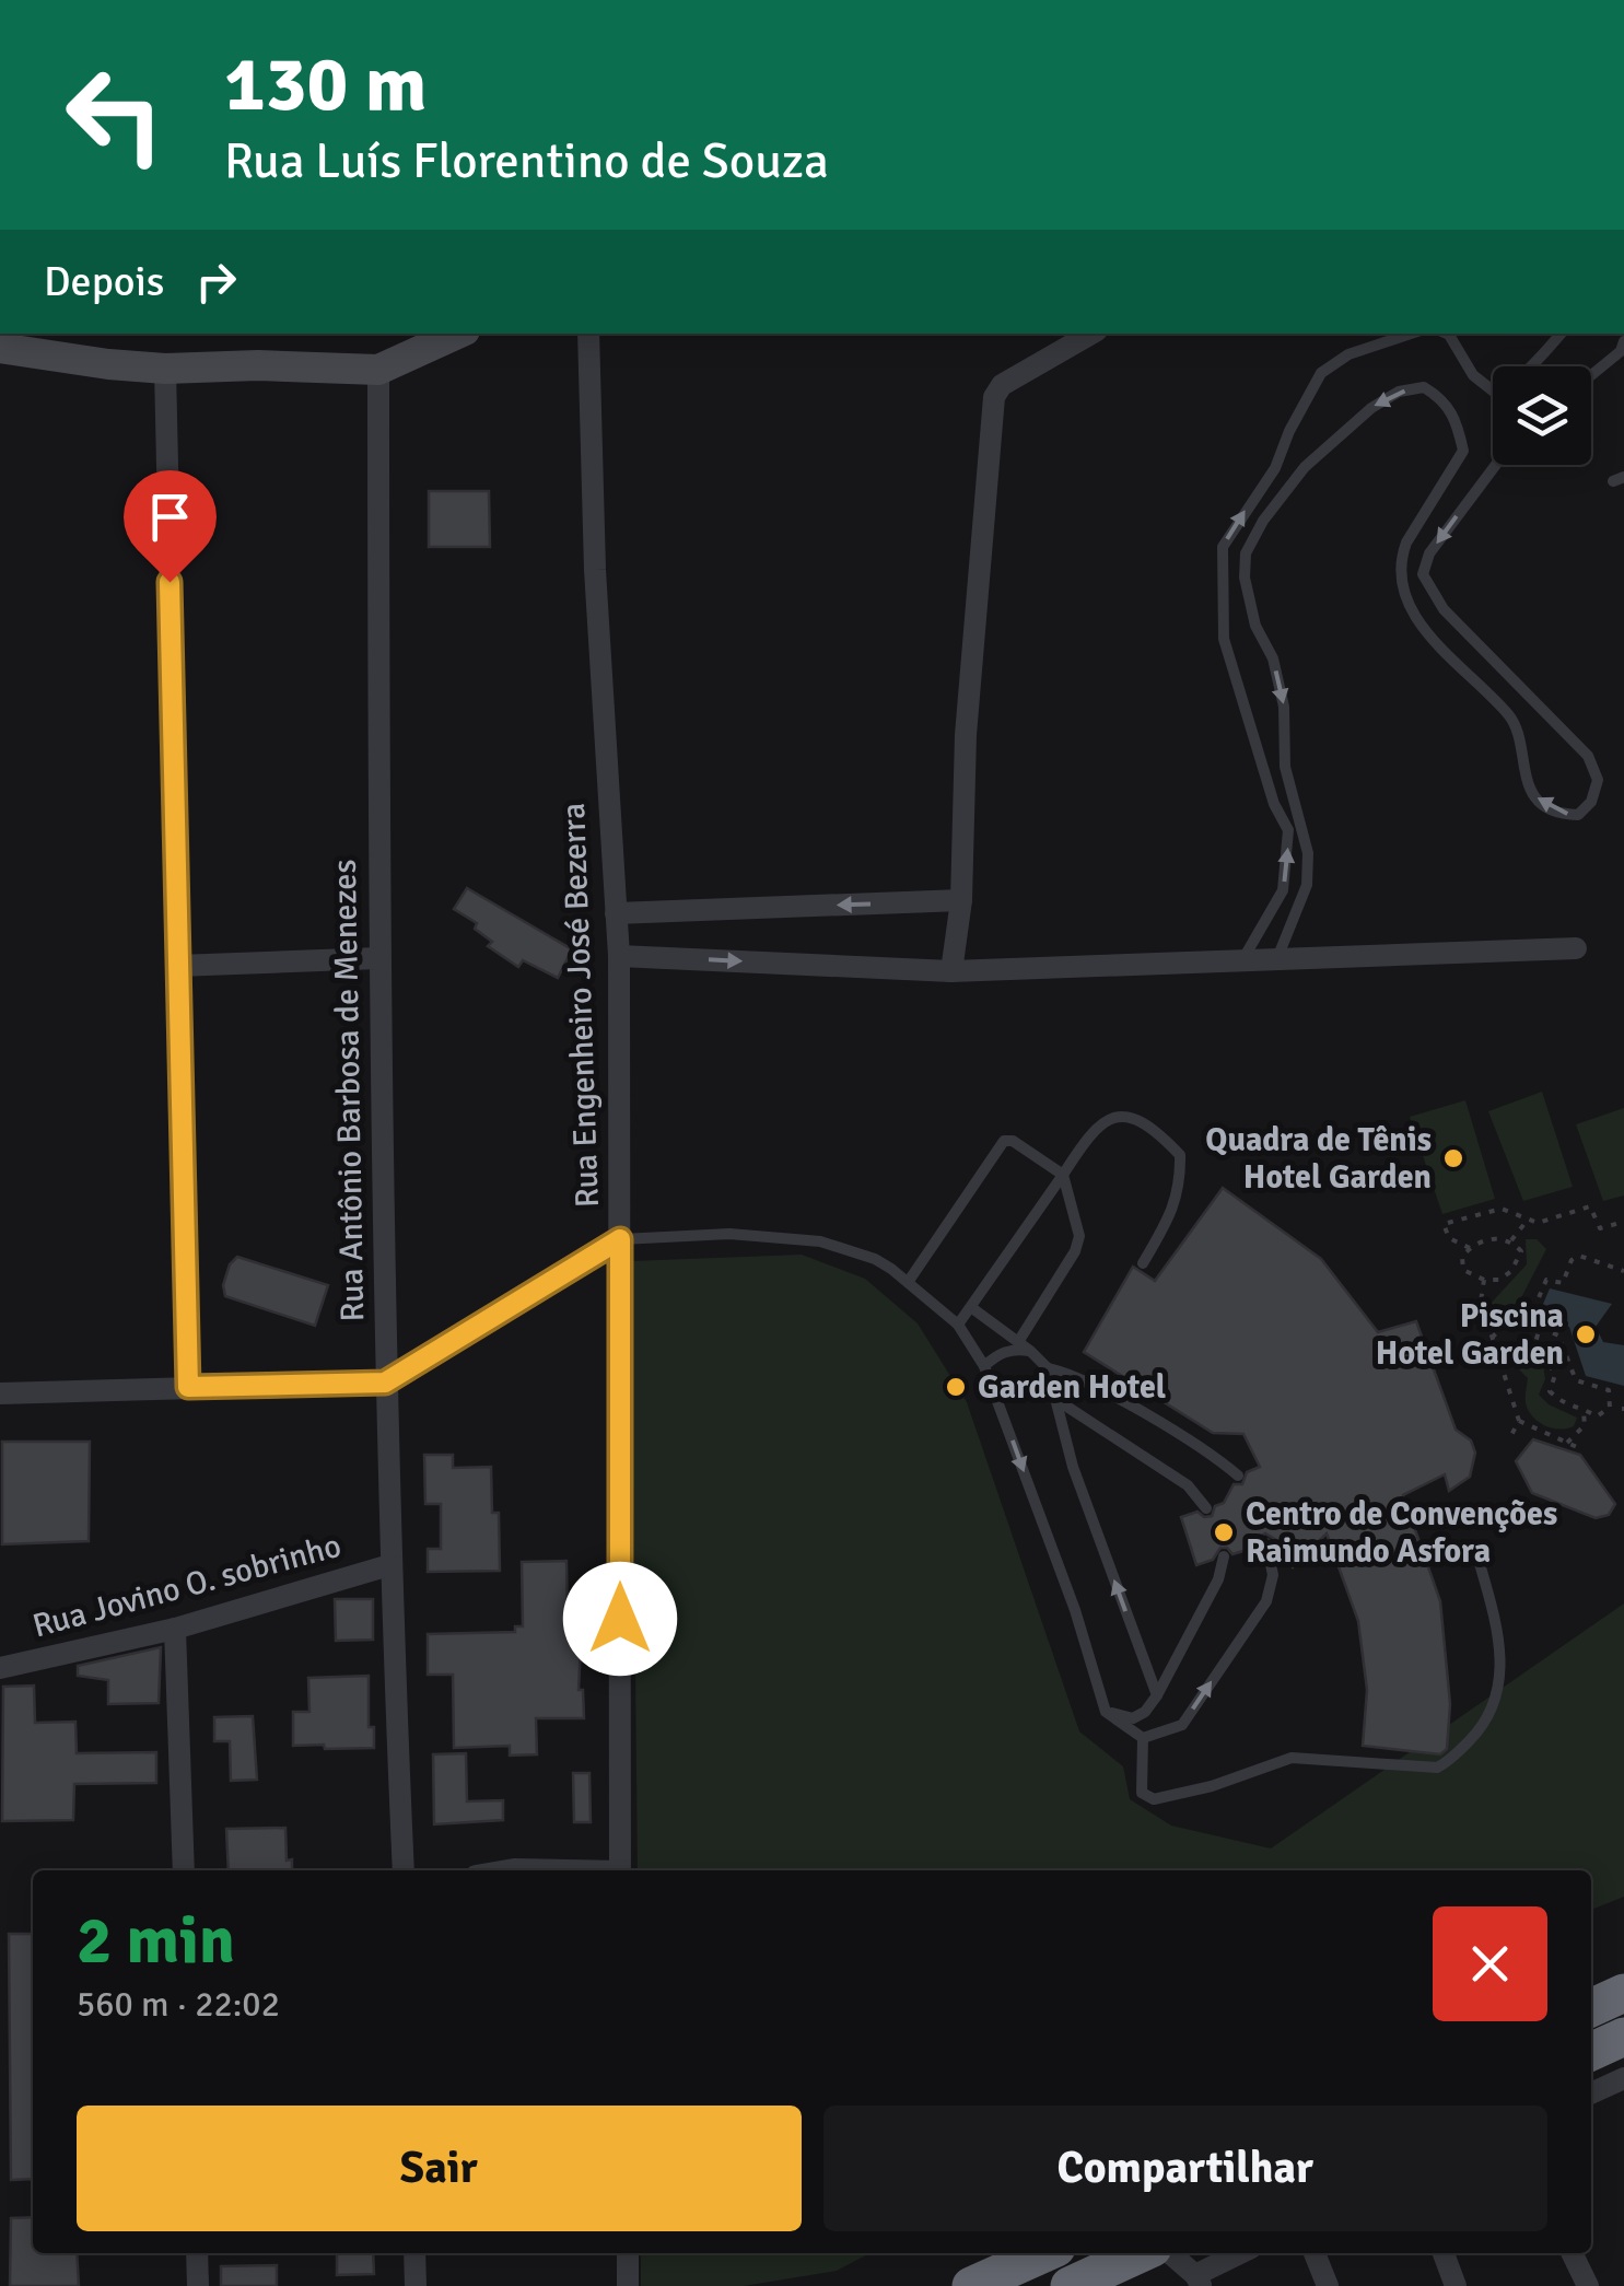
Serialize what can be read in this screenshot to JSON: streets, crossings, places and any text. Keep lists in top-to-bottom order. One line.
{"streets":{"street":["Rua Engenheiro José Bezerra","Rua Antônio Barbosa de Menezes","Rua Jovino O. sobrinho"]},"crossings":[["Rua Antônio Barbosa de Menezes","Rua Jovino O. sobrinho"]],"places":["Quadra de Tênis Hotel Garden","Piscina Hotel Garden","Garden Hotel","Centro de Convenções Raimundo Asfora"],"page":{"turn":["130 m","Rua Luís Florentino de Souza"],"then":"Depois","heading":["2 min","560 m · 22:02"],"buttons":["Sair","Compartilhar"]}}
